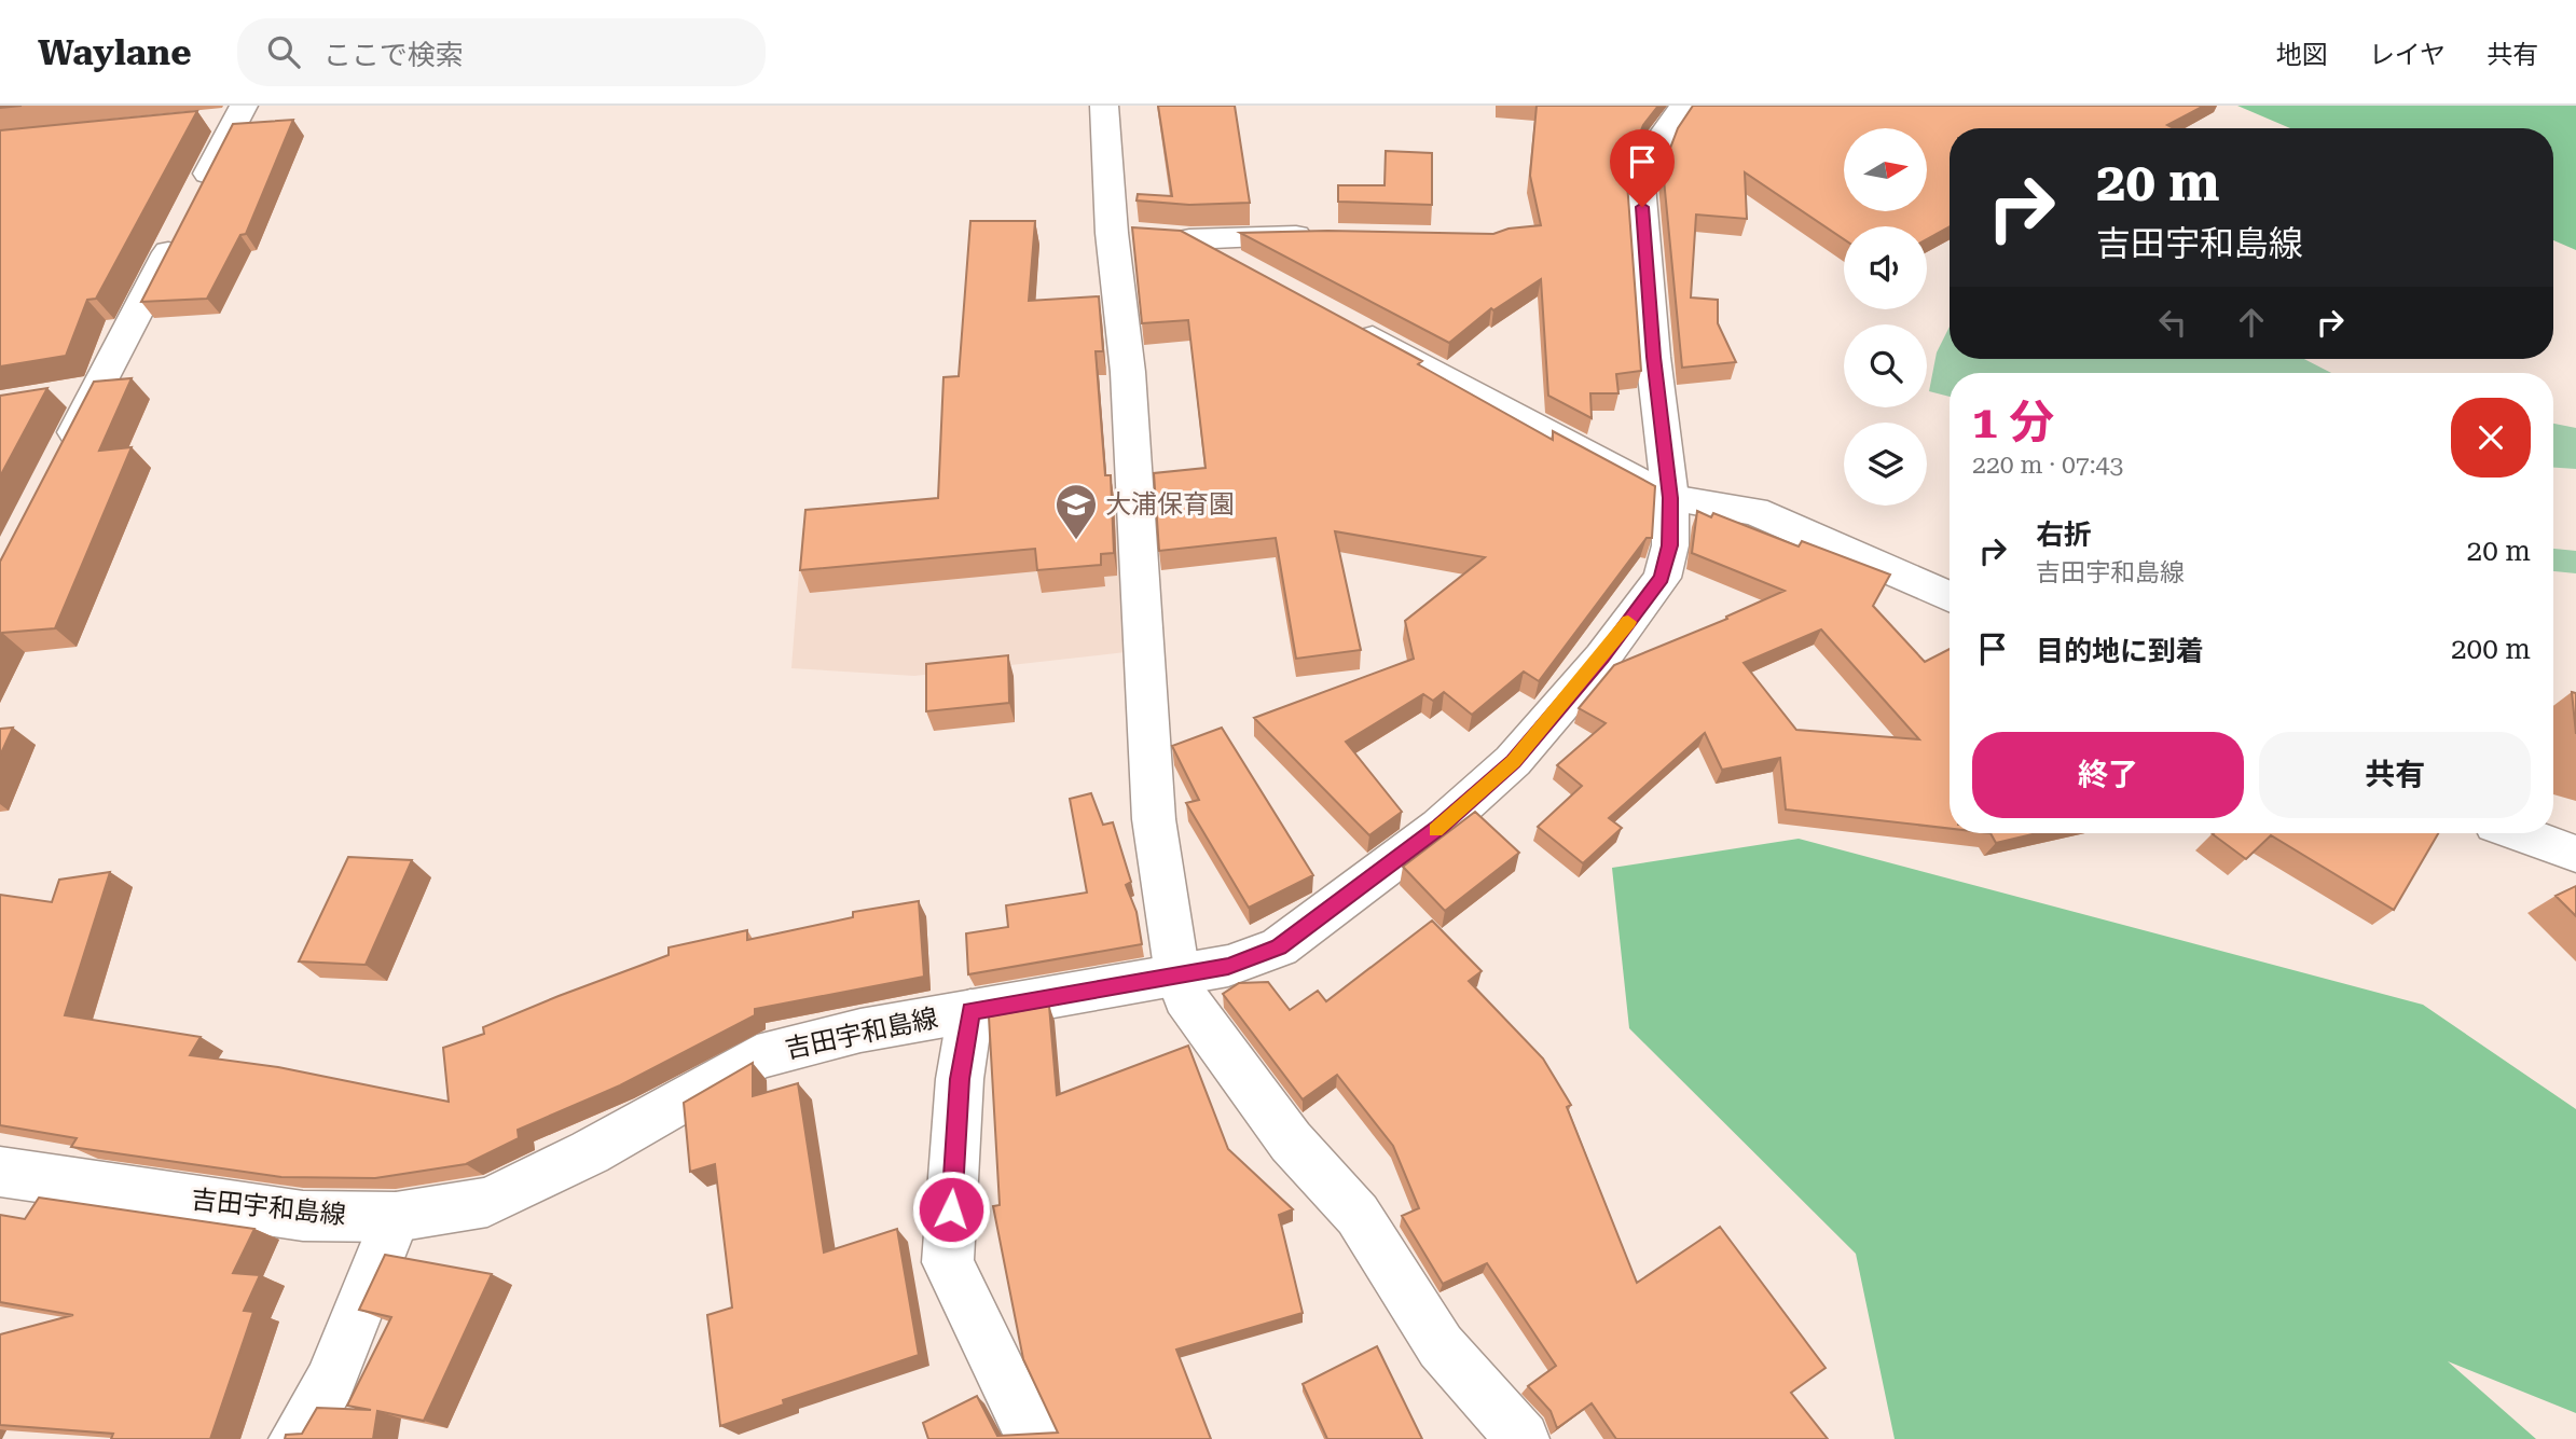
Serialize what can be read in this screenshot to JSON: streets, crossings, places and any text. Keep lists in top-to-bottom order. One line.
{"streets":{"street":["吉田宇和島線"]},"places":{"school or university":["大浦保育園"]},"north":"right","page":{"header":"Waylane","search":"ここで検索","nav":["地図","レイヤ","共有"],"turn":["20 m","吉田宇和島線"],"heading":["1 分","220 m · 07:43"],"list":[{"name":"右折","note":"吉田宇和島線","value":"20 m"},{"name":"目的地に到着","value":"200 m"}],"buttons":["終了","共有"]}}
